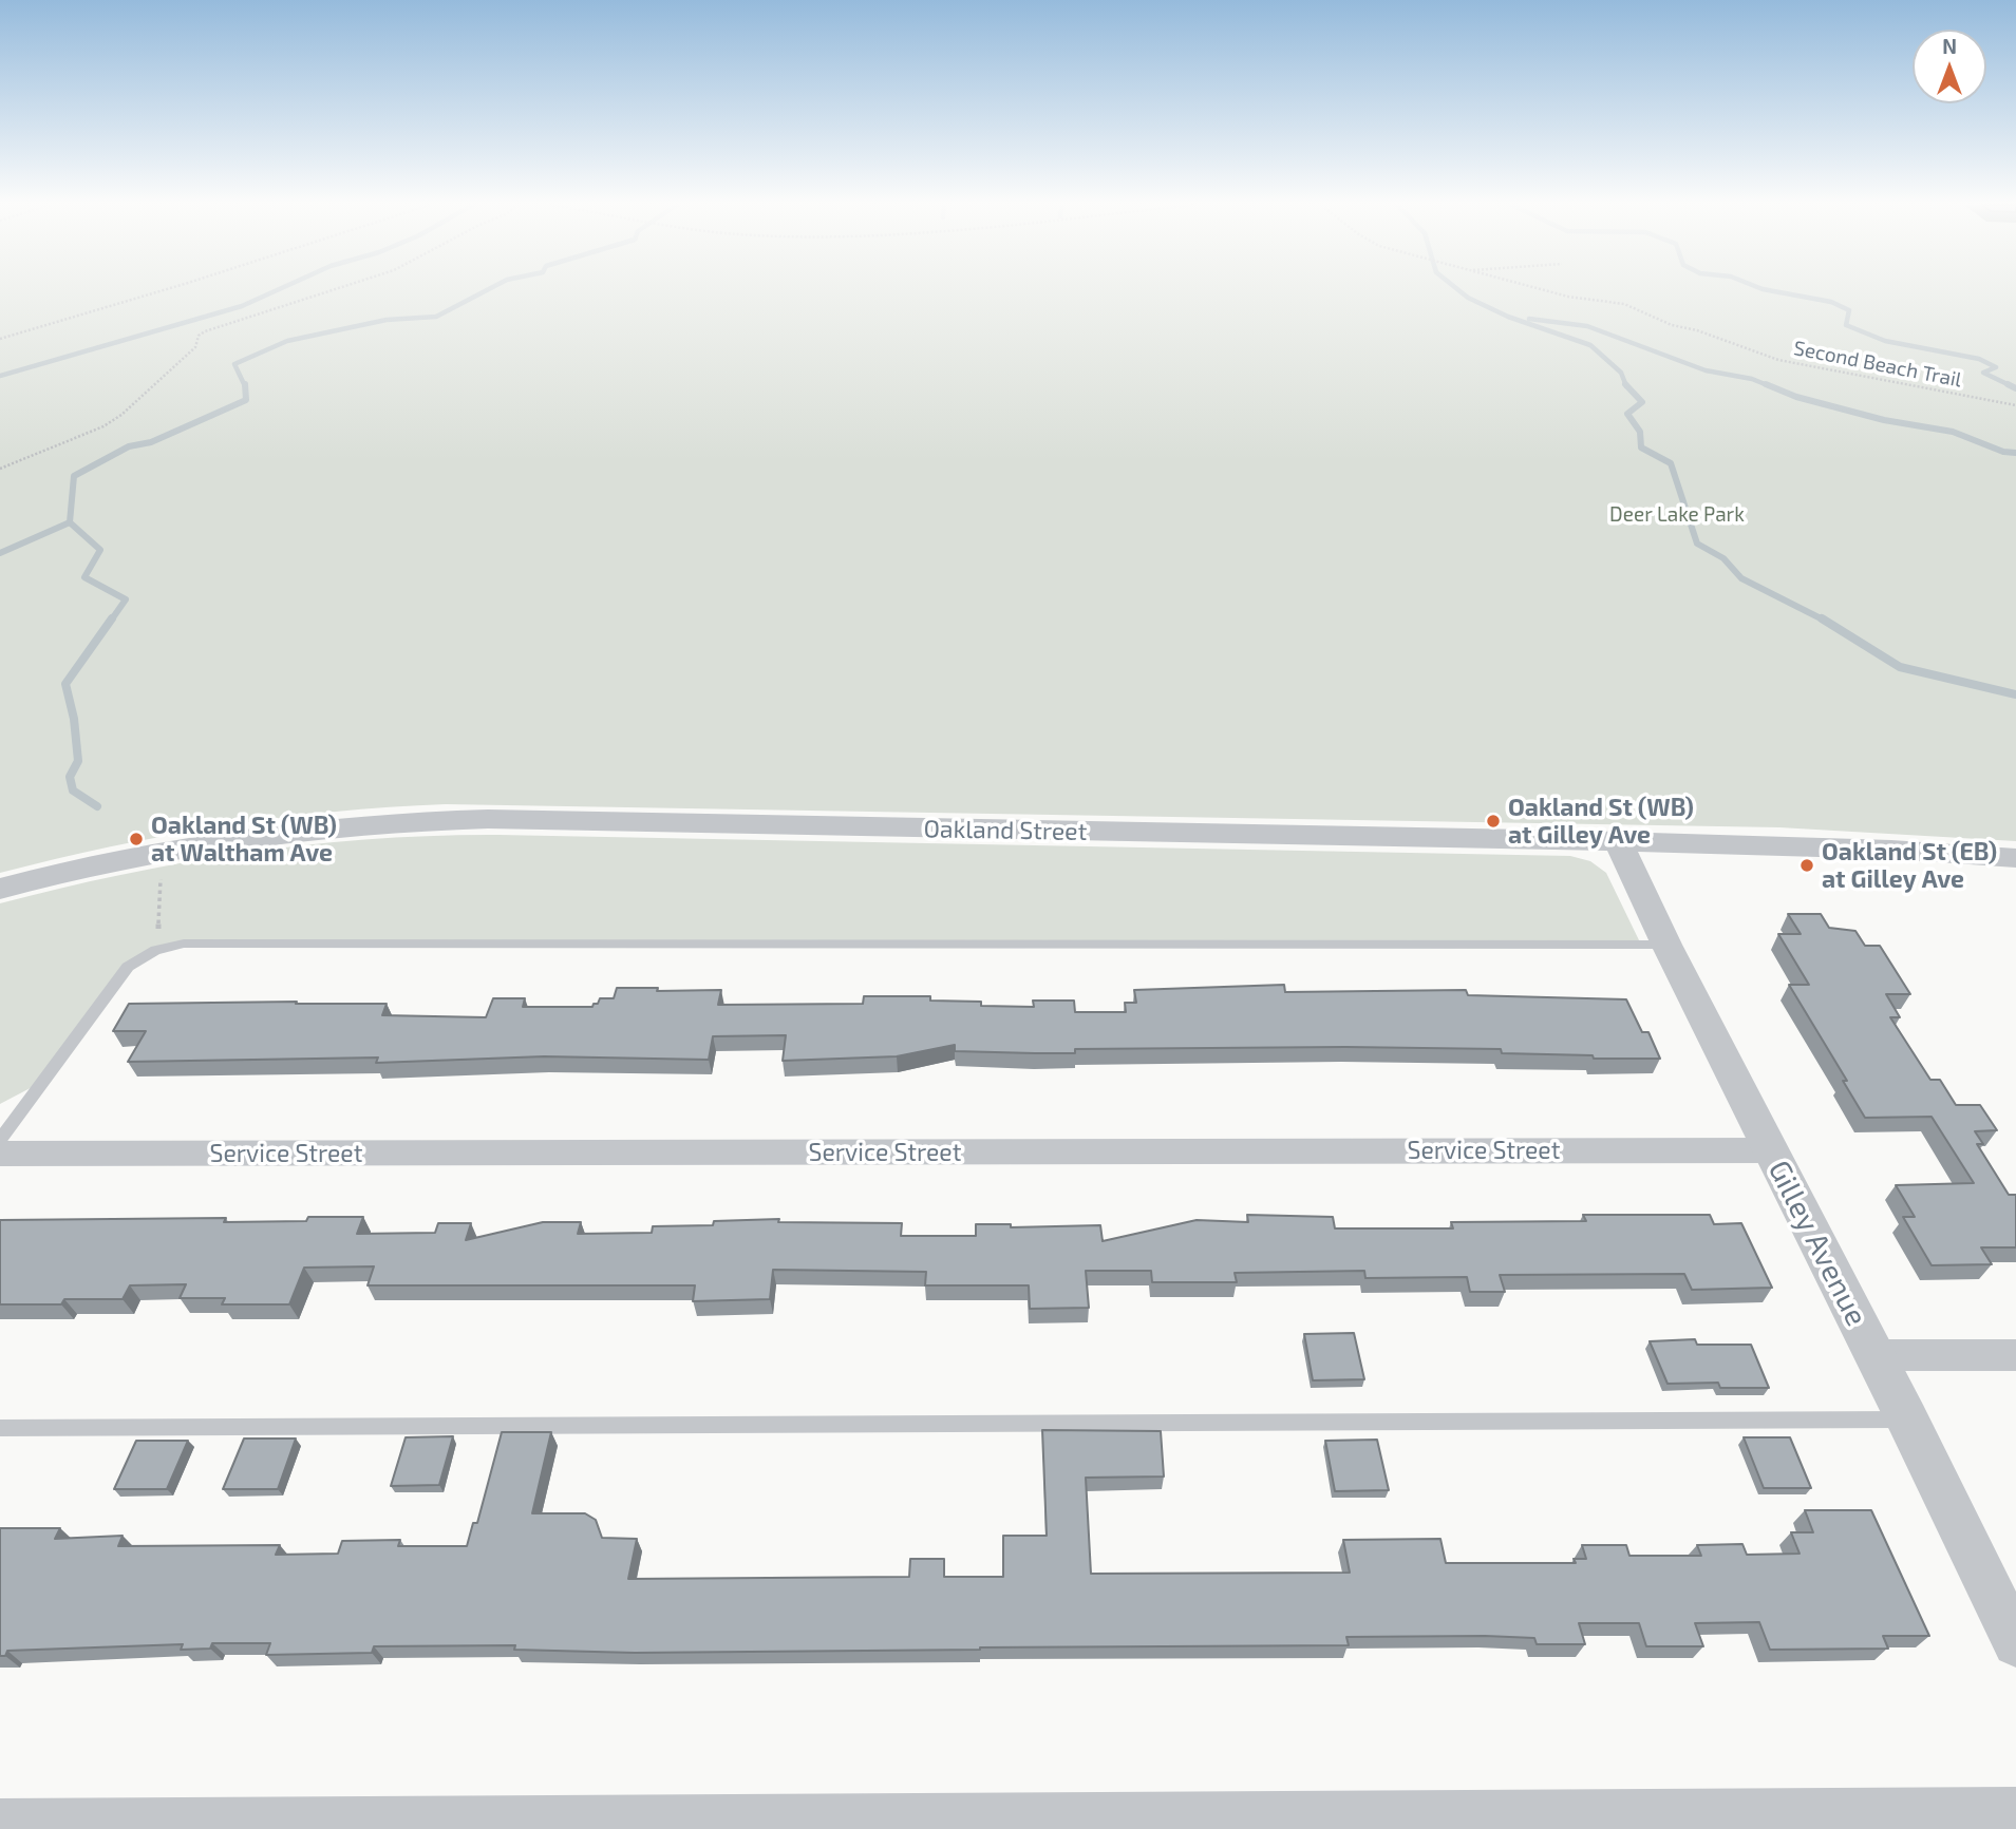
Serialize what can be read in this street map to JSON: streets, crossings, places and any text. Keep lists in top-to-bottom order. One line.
{"streets":{"street":["Oakland Street","Service Street","Gilley Avenue"],"path":["Second Beach Trail"]},"crossings":[["Oakland Street","Gilley Avenue"],["Service Street","Gilley Avenue"]],"parks":["Deer Lake Park"],"places":["Oakland St (WB) at Gilley Ave","Oakland St (WB) at Waltham Ave","Oakland St (EB) at Gilley Ave"],"north":"top"}
